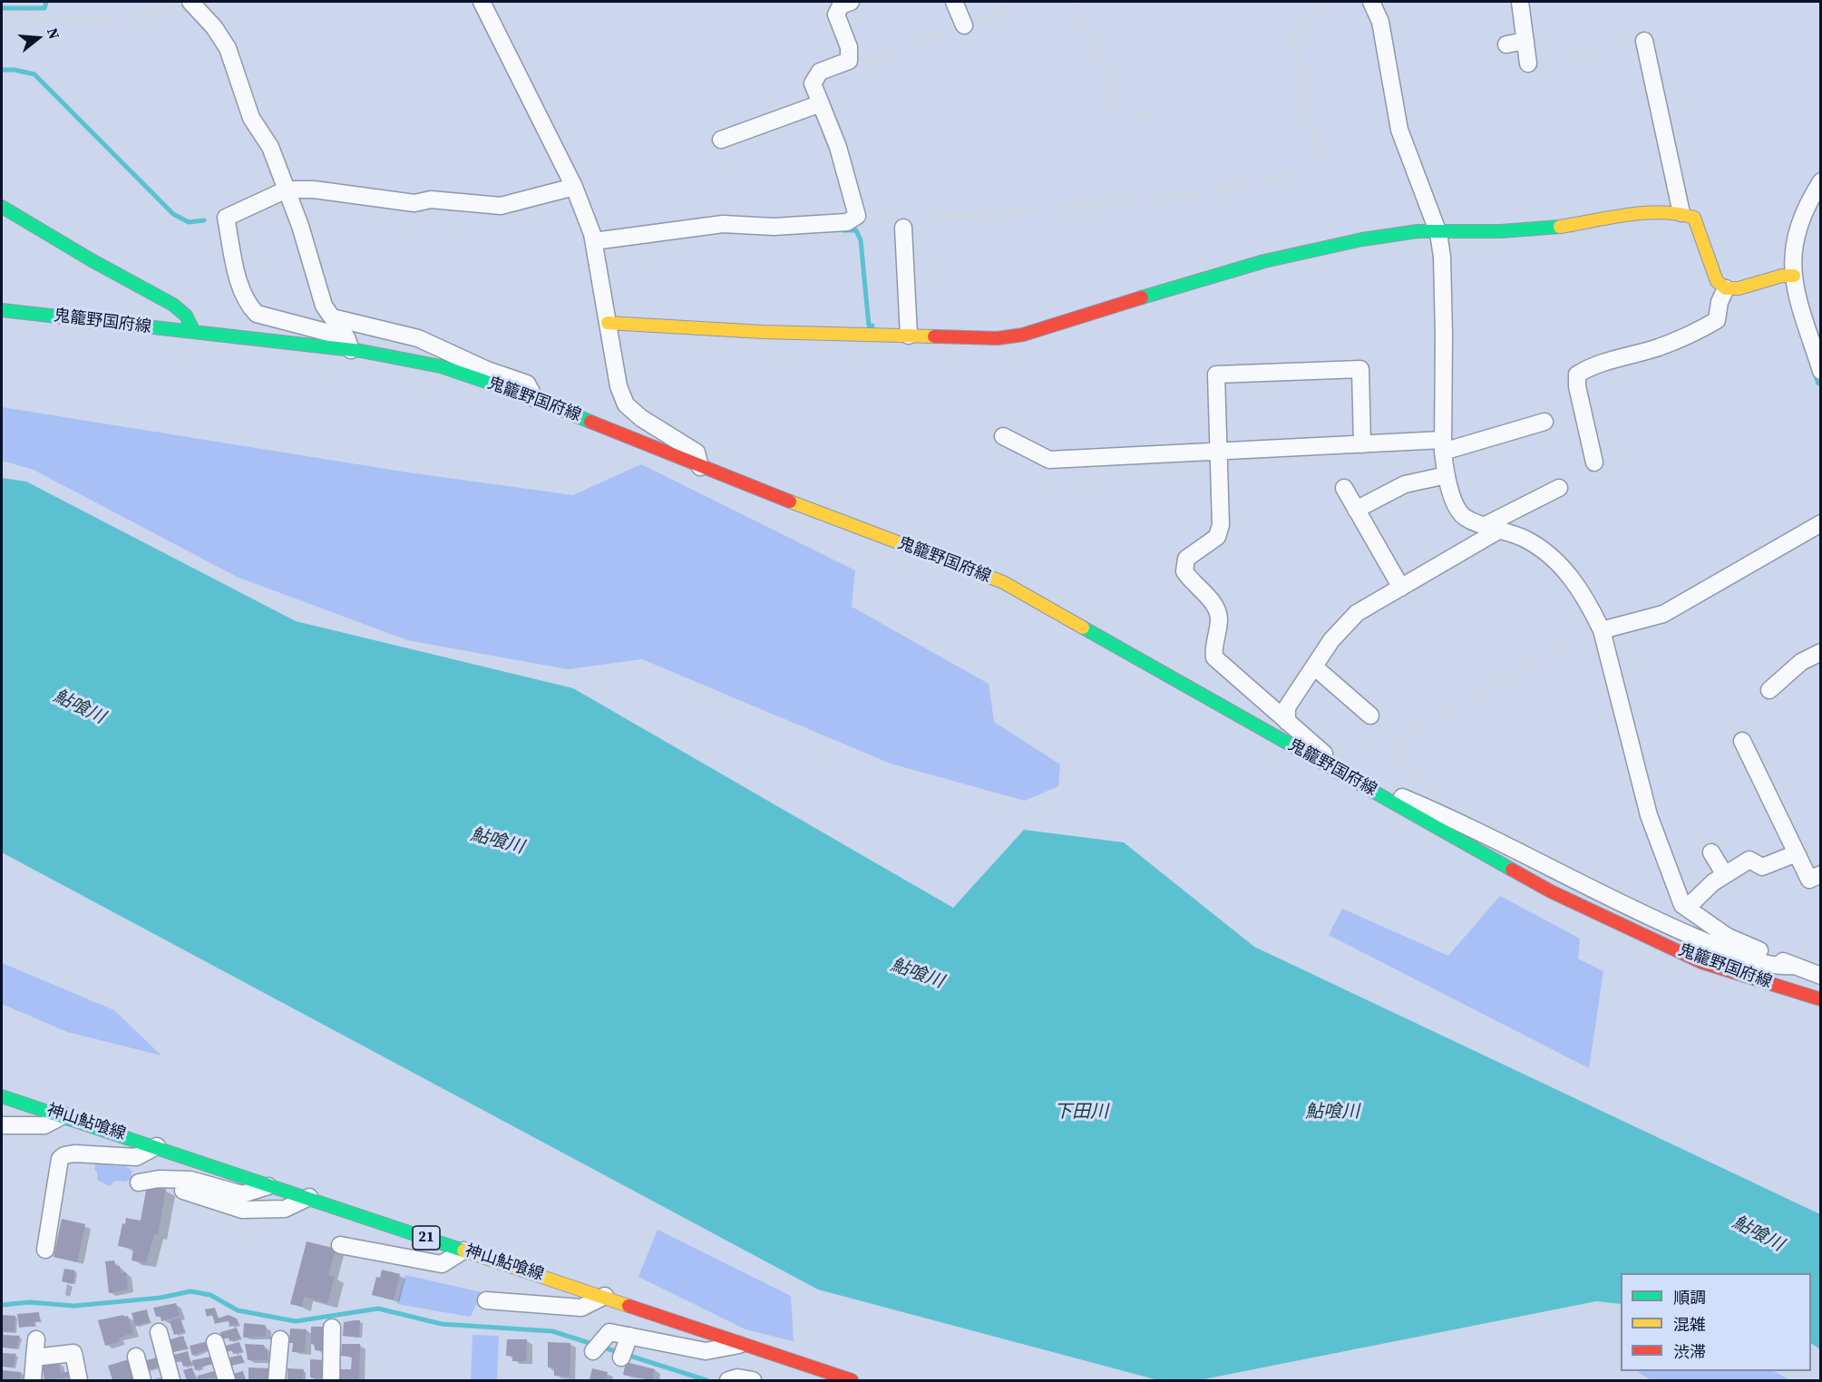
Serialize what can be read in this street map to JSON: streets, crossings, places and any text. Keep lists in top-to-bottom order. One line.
{"streets":{"main road":["鬼籠野国府線","神山鮎喰線","21"]},"water":["鮎喰川","下田川"],"legend":["順調","混雑","渋滞"],"north":"right"}
